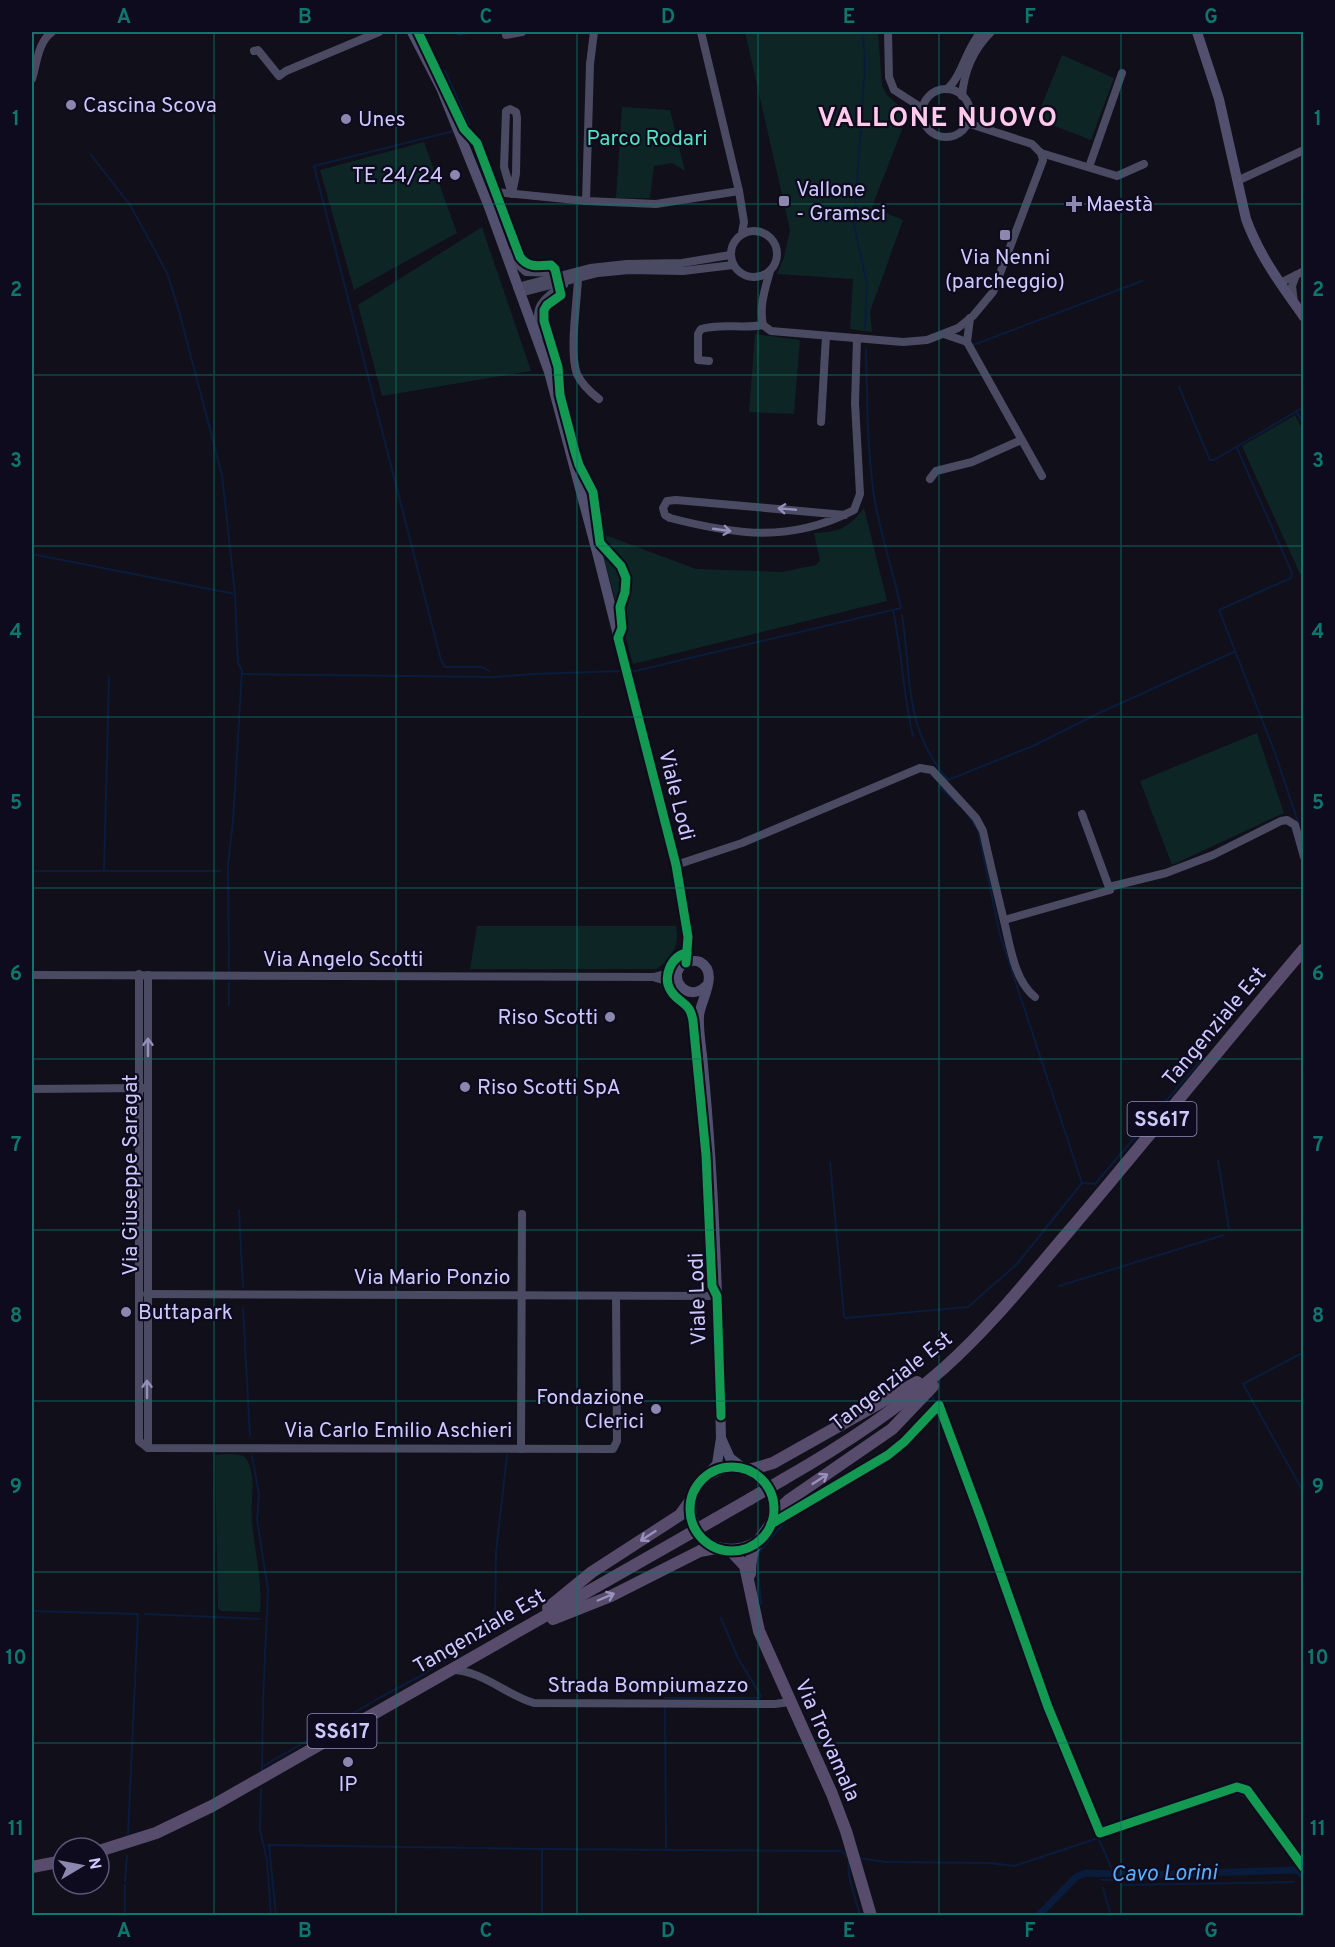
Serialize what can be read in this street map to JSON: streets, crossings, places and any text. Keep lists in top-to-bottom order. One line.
{"streets":{"main road":["Tangenziale Est","SS617","Via Trovamala"],"street":["Viale Lodi","Via Angelo Scotti","Via Giuseppe Saragat","Via Mario Ponzio","Via Carlo Emilio Aschieri","Strada Bompiumazzo"]},"crossings":[["Viale Lodi","Via Angelo Scotti"],["Viale Lodi","Via Mario Ponzio"],["Viale Lodi","Via Trovamala"],["Via Angelo Scotti","Via Giuseppe Saragat"],["Tangenziale Est","Strada Bompiumazzo"],["Via Giuseppe Saragat","Via Mario Ponzio"],["Via Giuseppe Saragat","Via Carlo Emilio Aschieri"],["Via Mario Ponzio","Via Carlo Emilio Aschieri"],["Strada Bompiumazzo","Via Trovamala"]],"districts":["VALLONE NUOVO"],"water":["Cavo Lorini"],"parks":["Parco Rodari"],"places":{"other":["Cascina Scova","Unes","TE 24/24","Riso Scotti","Riso Scotti SpA","Buttapark","Fondazione Clerici","IP"],"transit":["Vallone - Gramsci","Via Nenni (parcheggio)"],"health":["Maestà"]},"north":"right","grid":{"columns":["A","B","C","D","E","F","G"],"rows":["1","2","3","4","5","6","7","8","9","10","11"]}}
